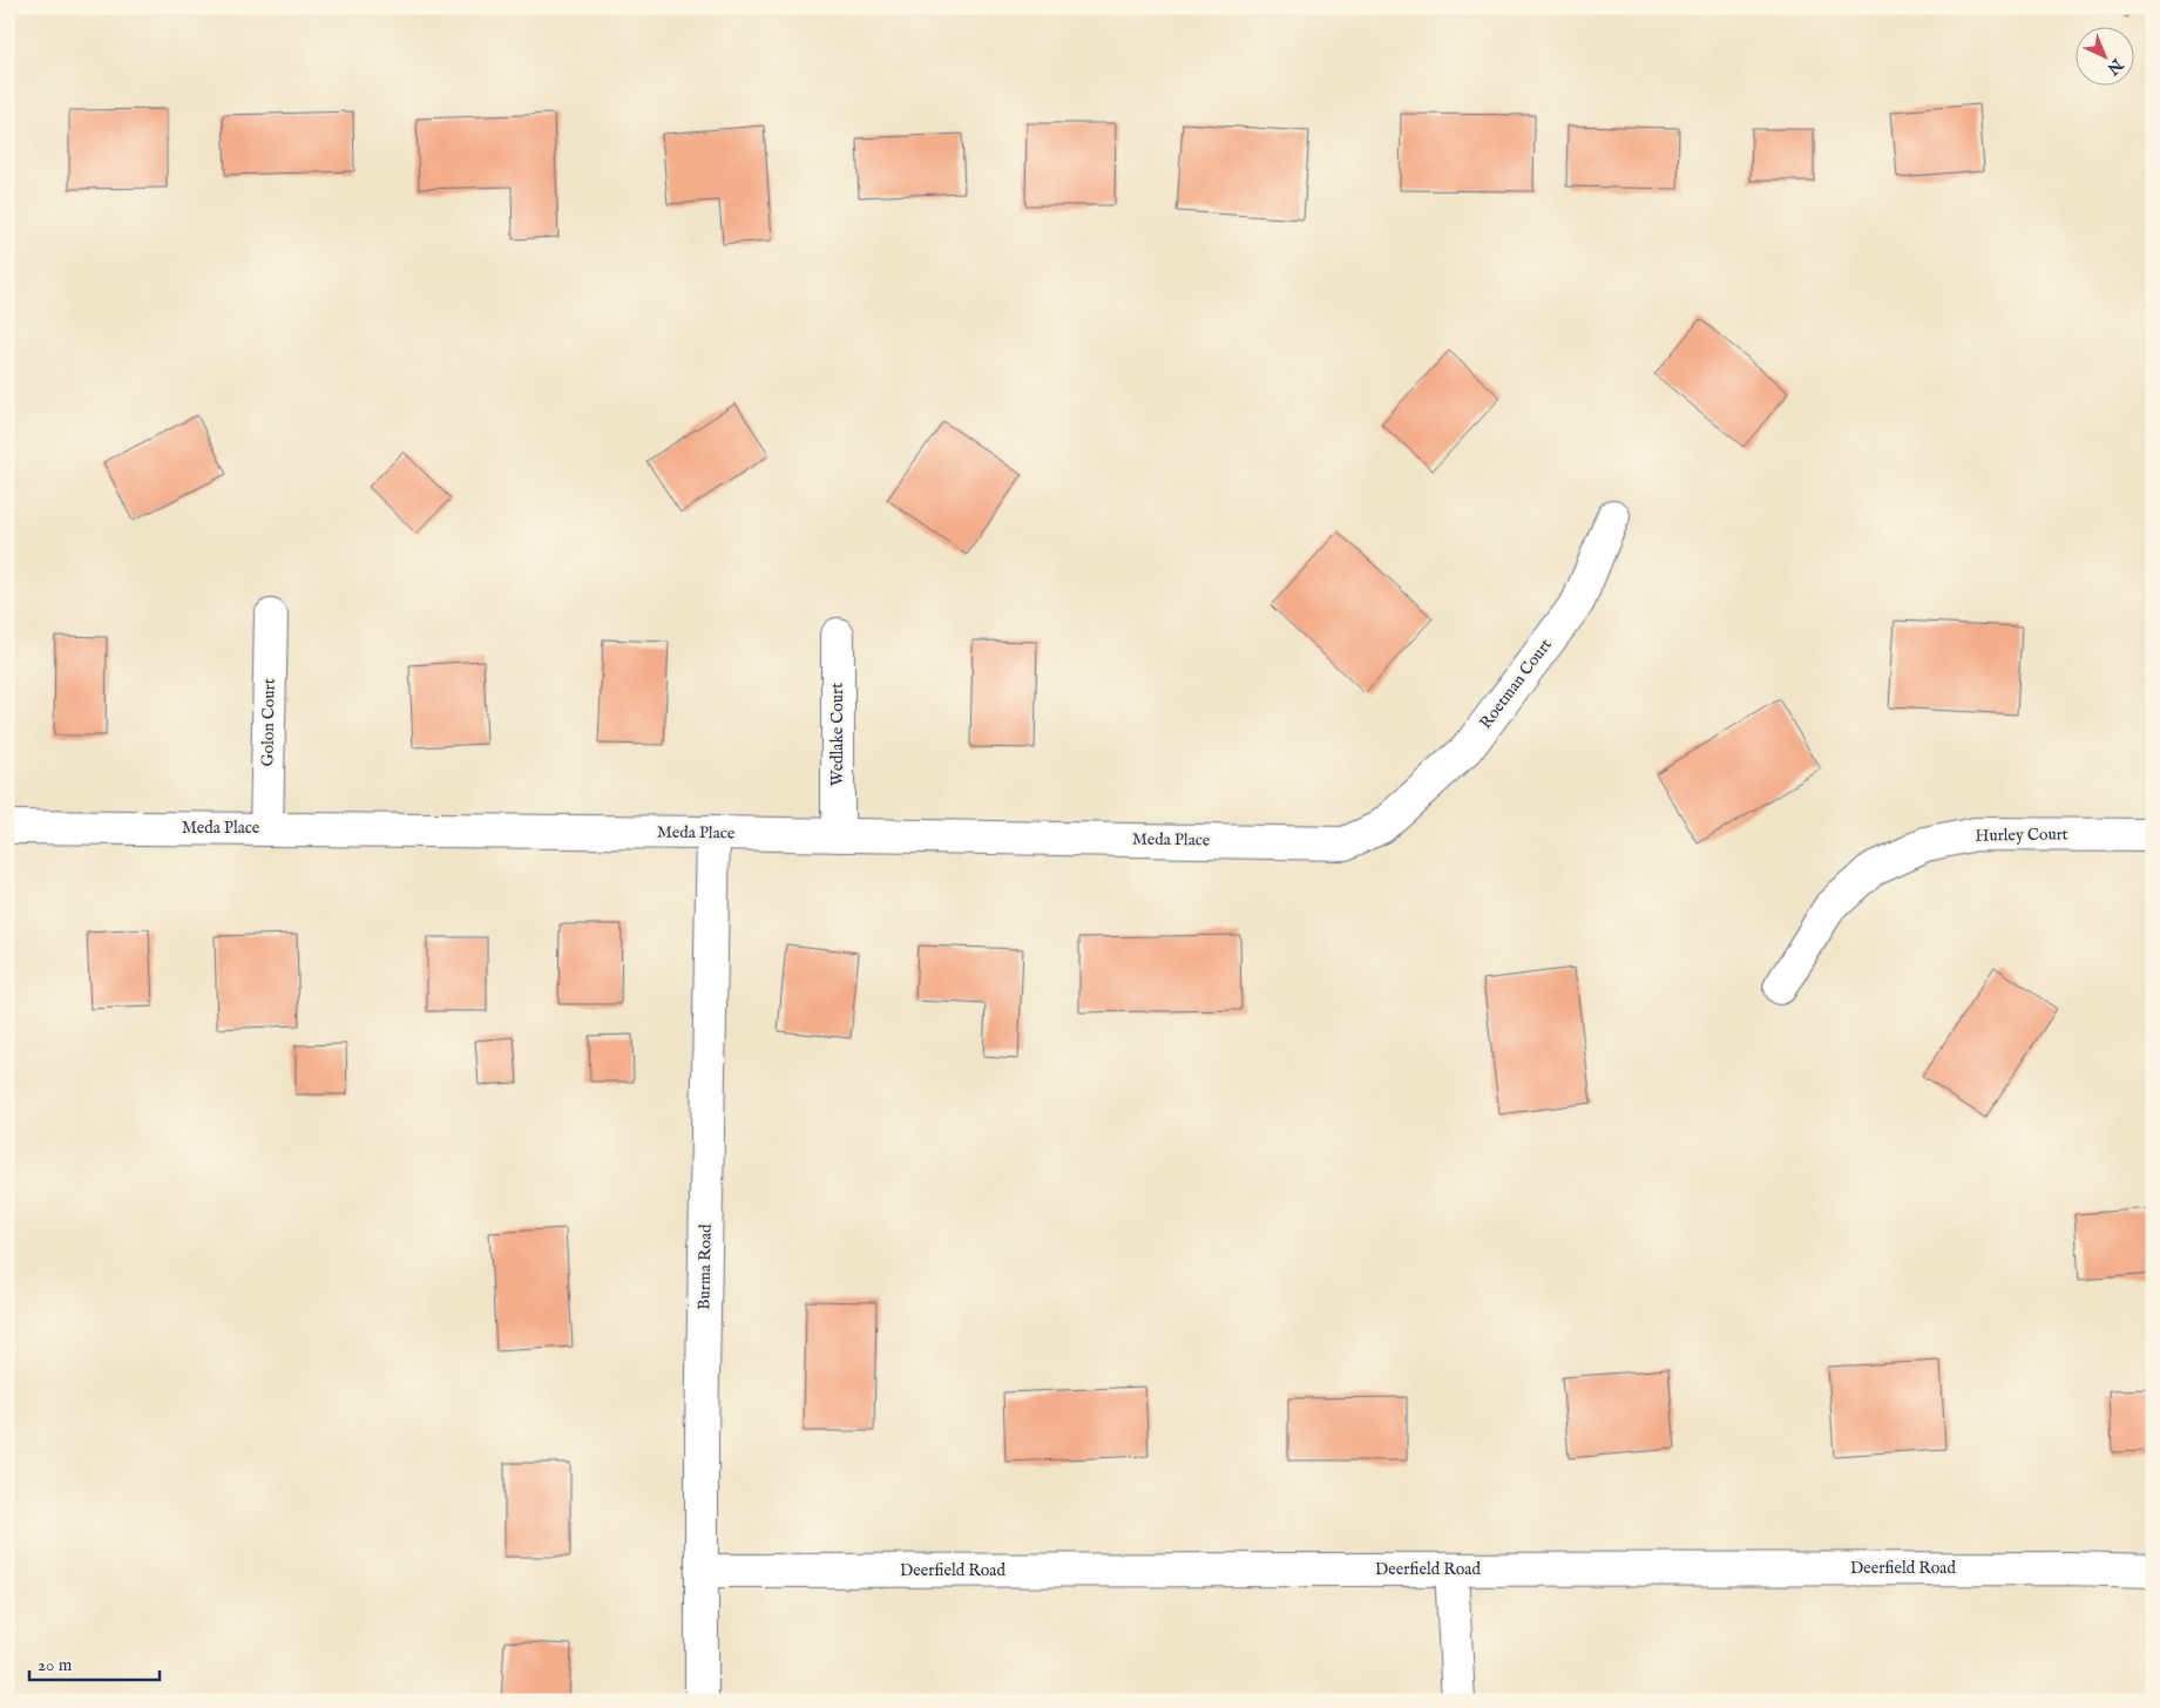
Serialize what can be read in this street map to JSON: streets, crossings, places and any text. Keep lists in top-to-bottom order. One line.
{"streets":{"street":["Roetman Court","Golon Court","Wedlake Court","Meda Place","Hurley Court","Burma Road","Deerfield Road"]},"crossings":[["Roetman Court","Meda Place"],["Golon Court","Meda Place"],["Wedlake Court","Meda Place"],["Meda Place","Burma Road"],["Burma Road","Deerfield Road"]],"scale_bar":"20 m","north":"bottom right"}
